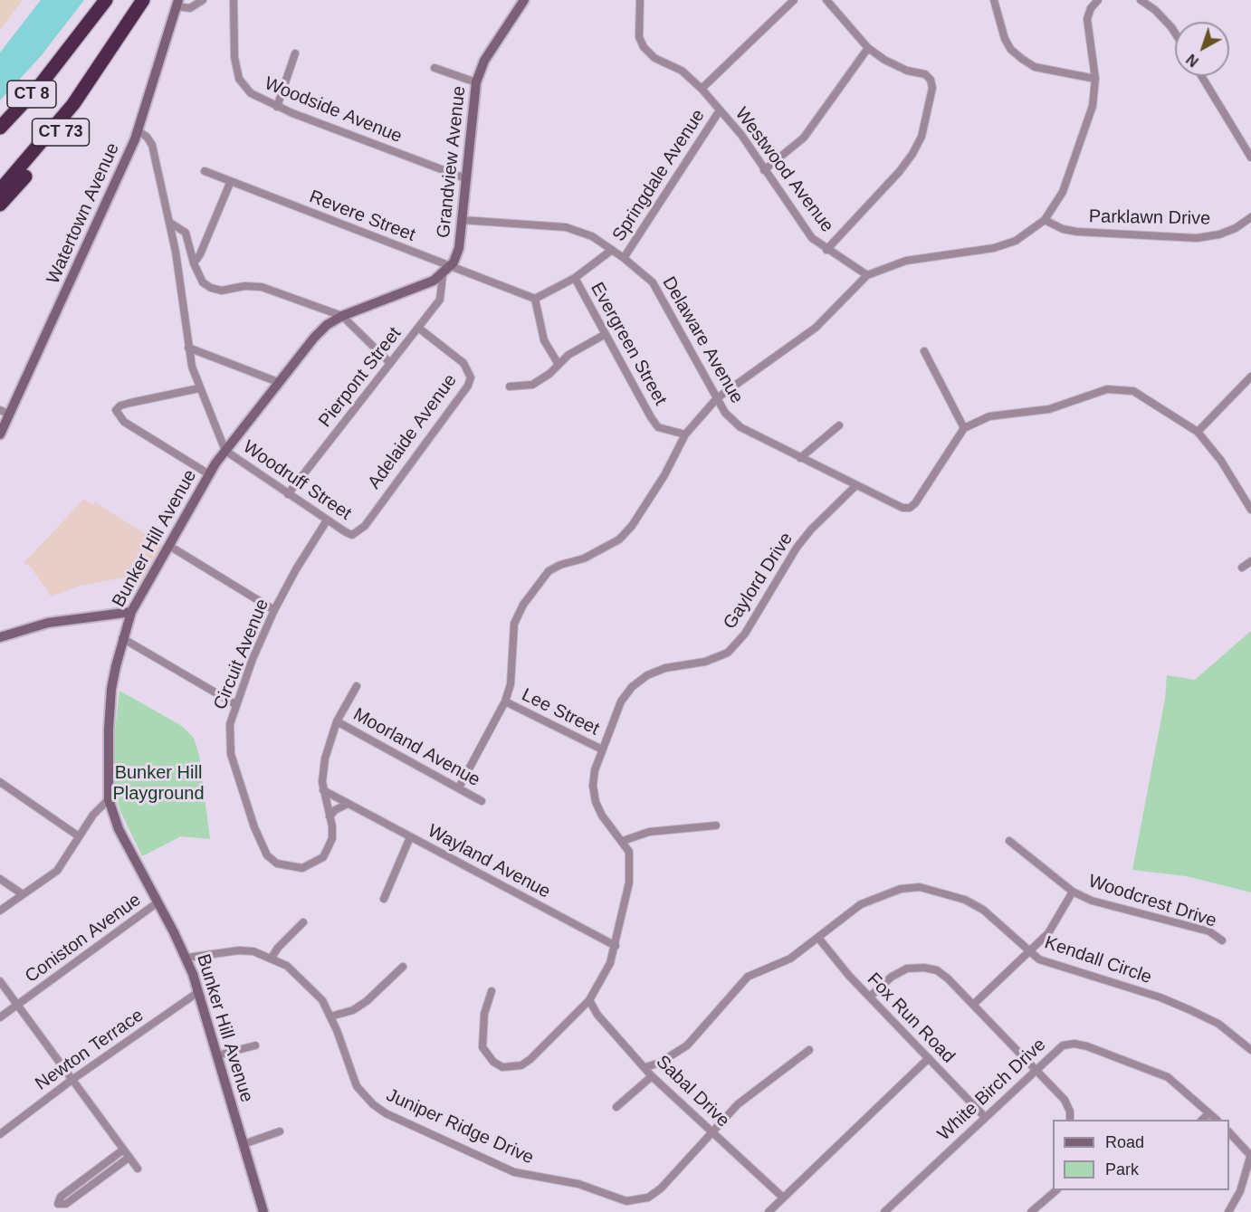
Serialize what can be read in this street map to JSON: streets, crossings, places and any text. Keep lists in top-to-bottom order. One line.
{"streets":{"highway":["CT 8","CT 73"],"main road":["Grandview Avenue","Watertown Avenue","Bunker Hill Avenue"],"street":["Woodside Avenue","Westwood Avenue","Springdale Avenue","Revere Street","Parklawn Drive","Delaware Avenue","Evergreen Street","Pierpont Street","Adelaide Avenue","Woodruff Street","Gaylord Drive","Circuit Avenue","Lee Street","Moorland Avenue","Wayland Avenue","Woodcrest Drive","Coniston Avenue","Kendall Circle","Fox Run Road","Newton Terrace","White Birch Drive","Sabal Drive","Juniper Ridge Drive"]},"crossings":[["CT 8","CT 73"],["Woodside Avenue","Grandview Avenue"],["Grandview Avenue","Revere Street"],["Grandview Avenue","Delaware Avenue"],["Grandview Avenue","Pierpont Street"],["Grandview Avenue","Woodruff Street"],["Grandview Avenue","Bunker Hill Avenue"],["Westwood Avenue","Springdale Avenue"],["Springdale Avenue","Delaware Avenue"],["Delaware Avenue","Gaylord Drive"],["Pierpont Street","Adelaide Avenue"],["Pierpont Street","Woodruff Street"],["Adelaide Avenue","Woodruff Street"],["Woodruff Street","Bunker Hill Avenue"],["Woodruff Street","Circuit Avenue"],["Bunker Hill Avenue","Coniston Avenue"],["Bunker Hill Avenue","Newton Terrace"],["Bunker Hill Avenue","Juniper Ridge Drive"],["Gaylord Drive","Lee Street"],["Gaylord Drive","Wayland Avenue"],["Gaylord Drive","Sabal Drive"],["Circuit Avenue","Moorland Avenue"],["Circuit Avenue","Wayland Avenue"],["Kendall Circle","Fox Run Road"],["Kendall Circle","Sabal Drive"],["Fox Run Road","White Birch Drive"],["Sabal Drive","Juniper Ridge Drive"]],"parks":["Bunker Hill Playground"],"legend":["Road","Park"],"north":"bottom left"}
